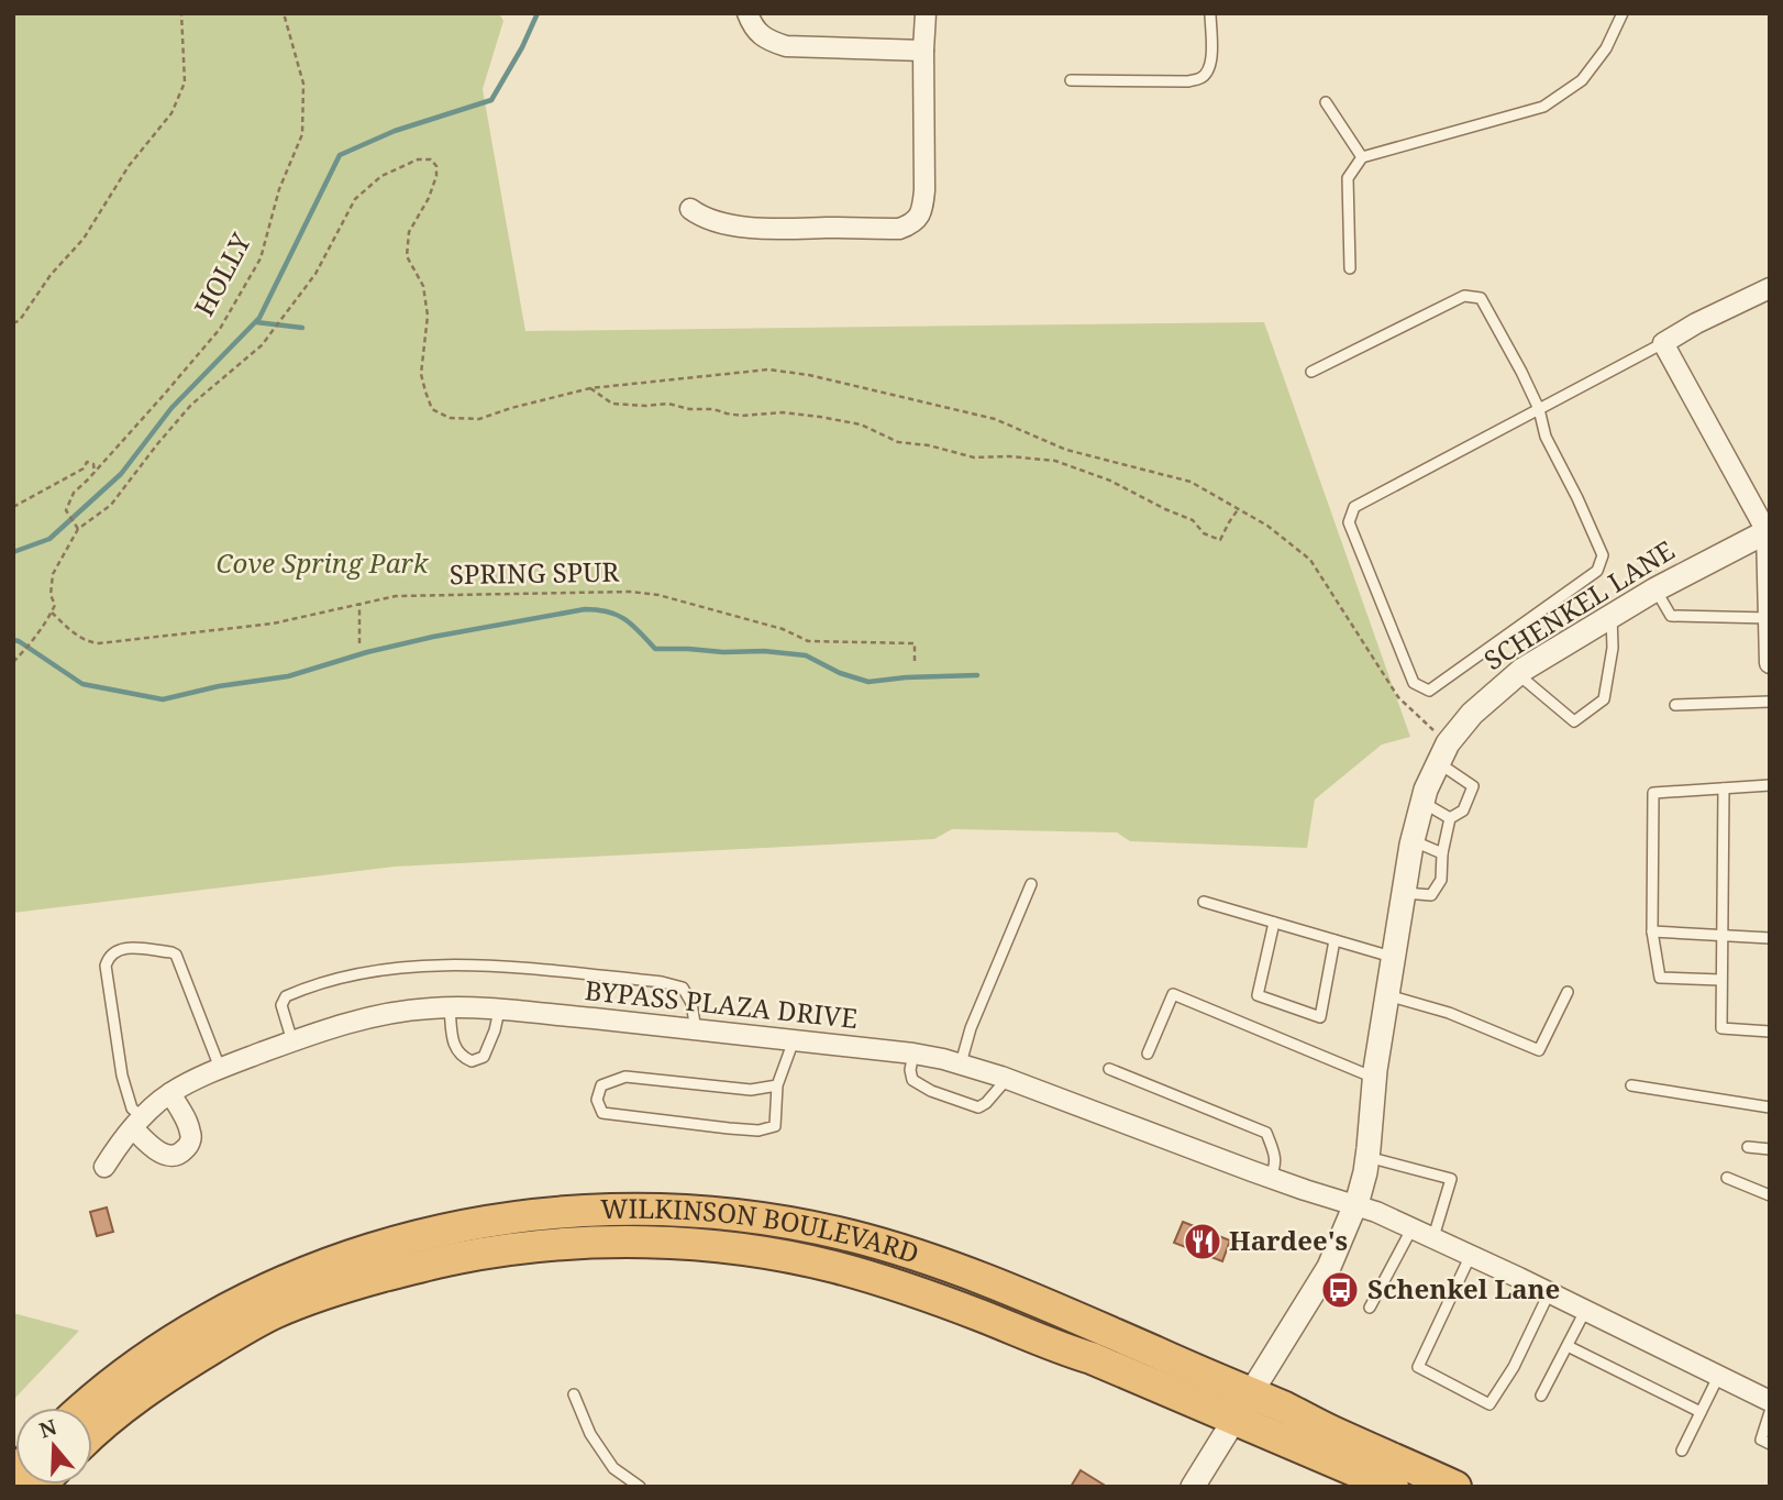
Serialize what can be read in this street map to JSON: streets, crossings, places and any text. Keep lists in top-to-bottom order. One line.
{"streets":{"highway":["WILKINSON BOULEVARD"],"street":["SCHENKEL LANE","BYPASS PLAZA DRIVE"],"path":["HOLLY","SPRING SPUR"]},"crossings":[["SCHENKEL LANE","BYPASS PLAZA DRIVE"],["SCHENKEL LANE","WILKINSON BOULEVARD"]],"parks":["Cove Spring Park"],"places":{"restaurant":["Hardee's"],"bus stop":["Schenkel Lane"]},"north":"top"}
